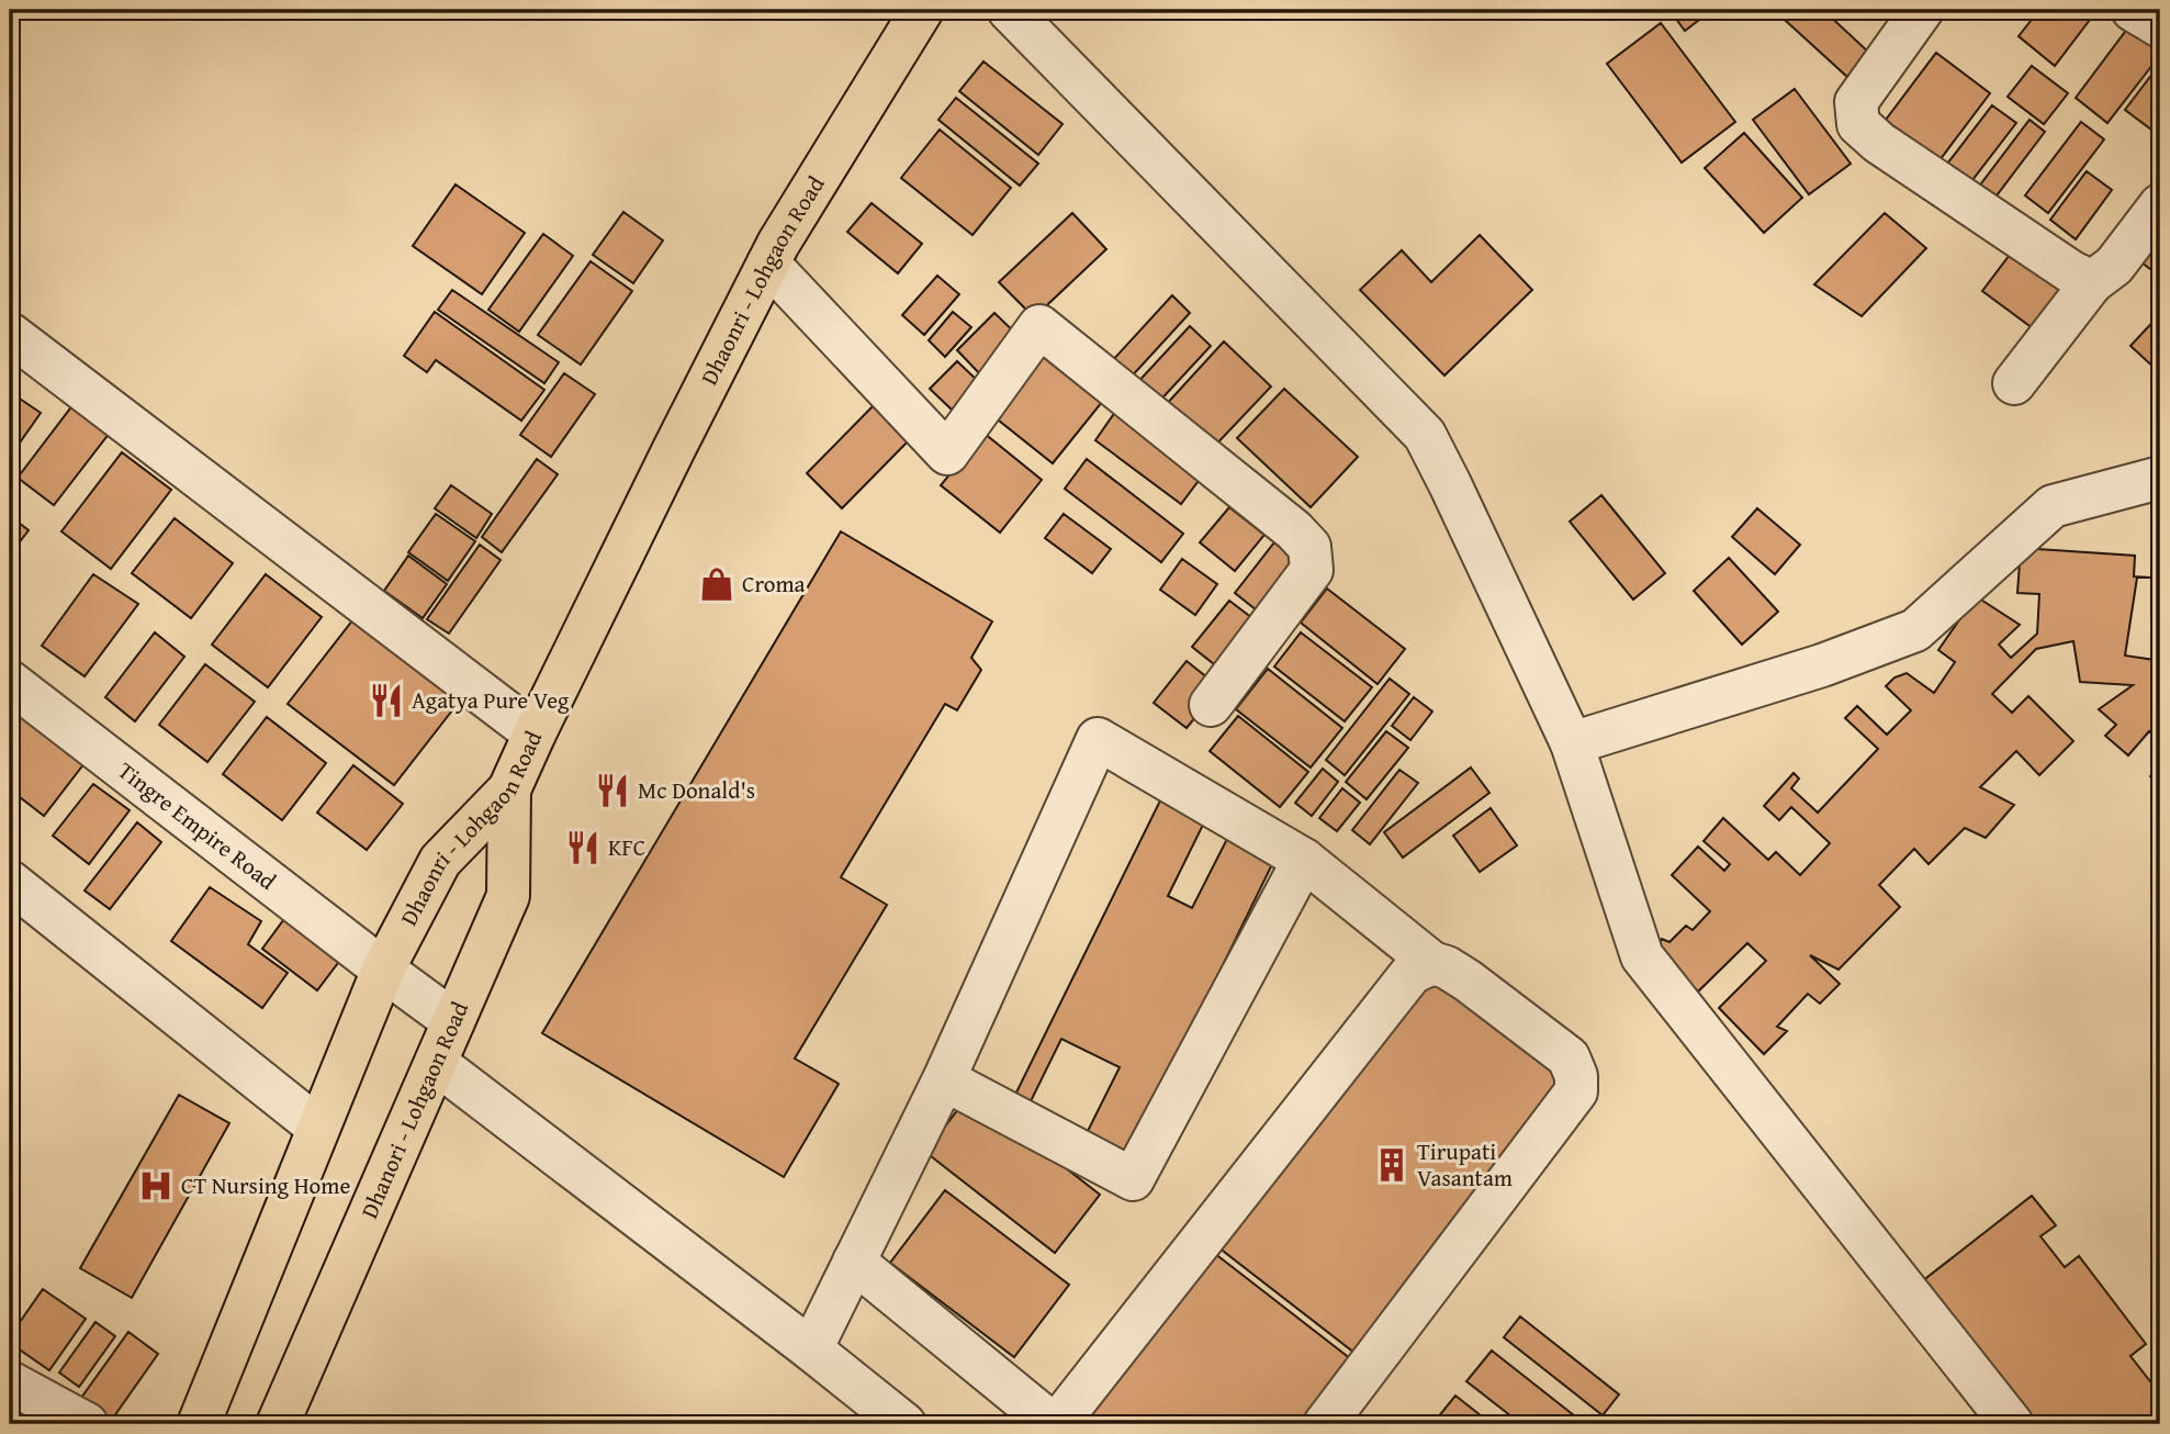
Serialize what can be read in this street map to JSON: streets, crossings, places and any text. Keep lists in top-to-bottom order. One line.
{"streets":{"main road":["Dhaonri - Lohgaon Road","Dhanori - Lohgaon Road"],"street":["Tingre Empire Road"]},"crossings":[["Dhaonri - Lohgaon Road","Tingre Empire Road"],["Dhaonri - Lohgaon Road","Dhanori - Lohgaon Road"],["Tingre Empire Road","Dhanori - Lohgaon Road"]],"places":{"shop":["Croma"],"restaurant":["Agatya Pure Veg","Mc Donald's","KFC"],"building":["Tirupati Vasantam"],"hospital":["CT Nursing Home"]}}
